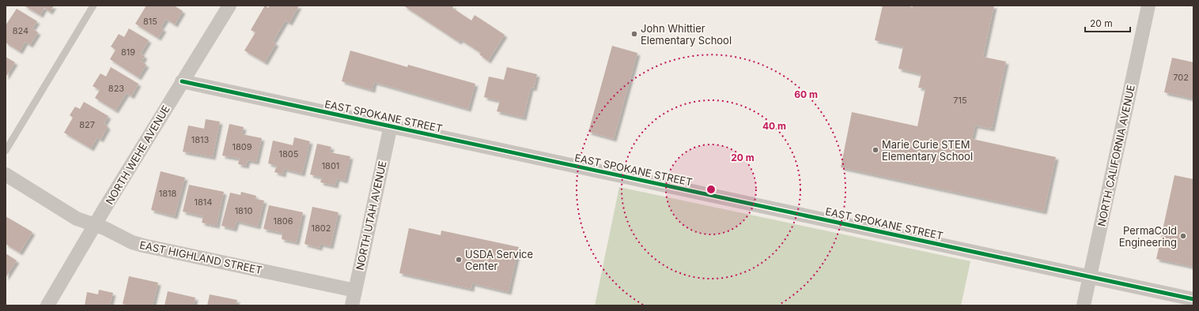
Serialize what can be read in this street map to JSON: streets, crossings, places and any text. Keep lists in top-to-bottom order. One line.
{"streets":{"street":["EAST SPOKANE STREET","NORTH WEHE AVENUE","NORTH CALIFORNIA AVENUE","NORTH UTAH AVENUE","EAST HIGHLAND STREET"]},"crossings":[["EAST SPOKANE STREET","NORTH WEHE AVENUE"],["EAST SPOKANE STREET","NORTH CALIFORNIA AVENUE"],["EAST SPOKANE STREET","NORTH UTAH AVENUE"],["NORTH WEHE AVENUE","EAST HIGHLAND STREET"],["NORTH UTAH AVENUE","EAST HIGHLAND STREET"]],"places":["John Whittier Elementary School","Marie Curie STEM Elementary School","PermaCold Engineering","USDA Service Center"],"house_numbers":["815","824","819","702","823","715","827","1813","1809","1805","1801","1818","1814","1810","1806","1802"],"scale_bar":"20 m","rings":["60 m","40 m","20 m"]}
